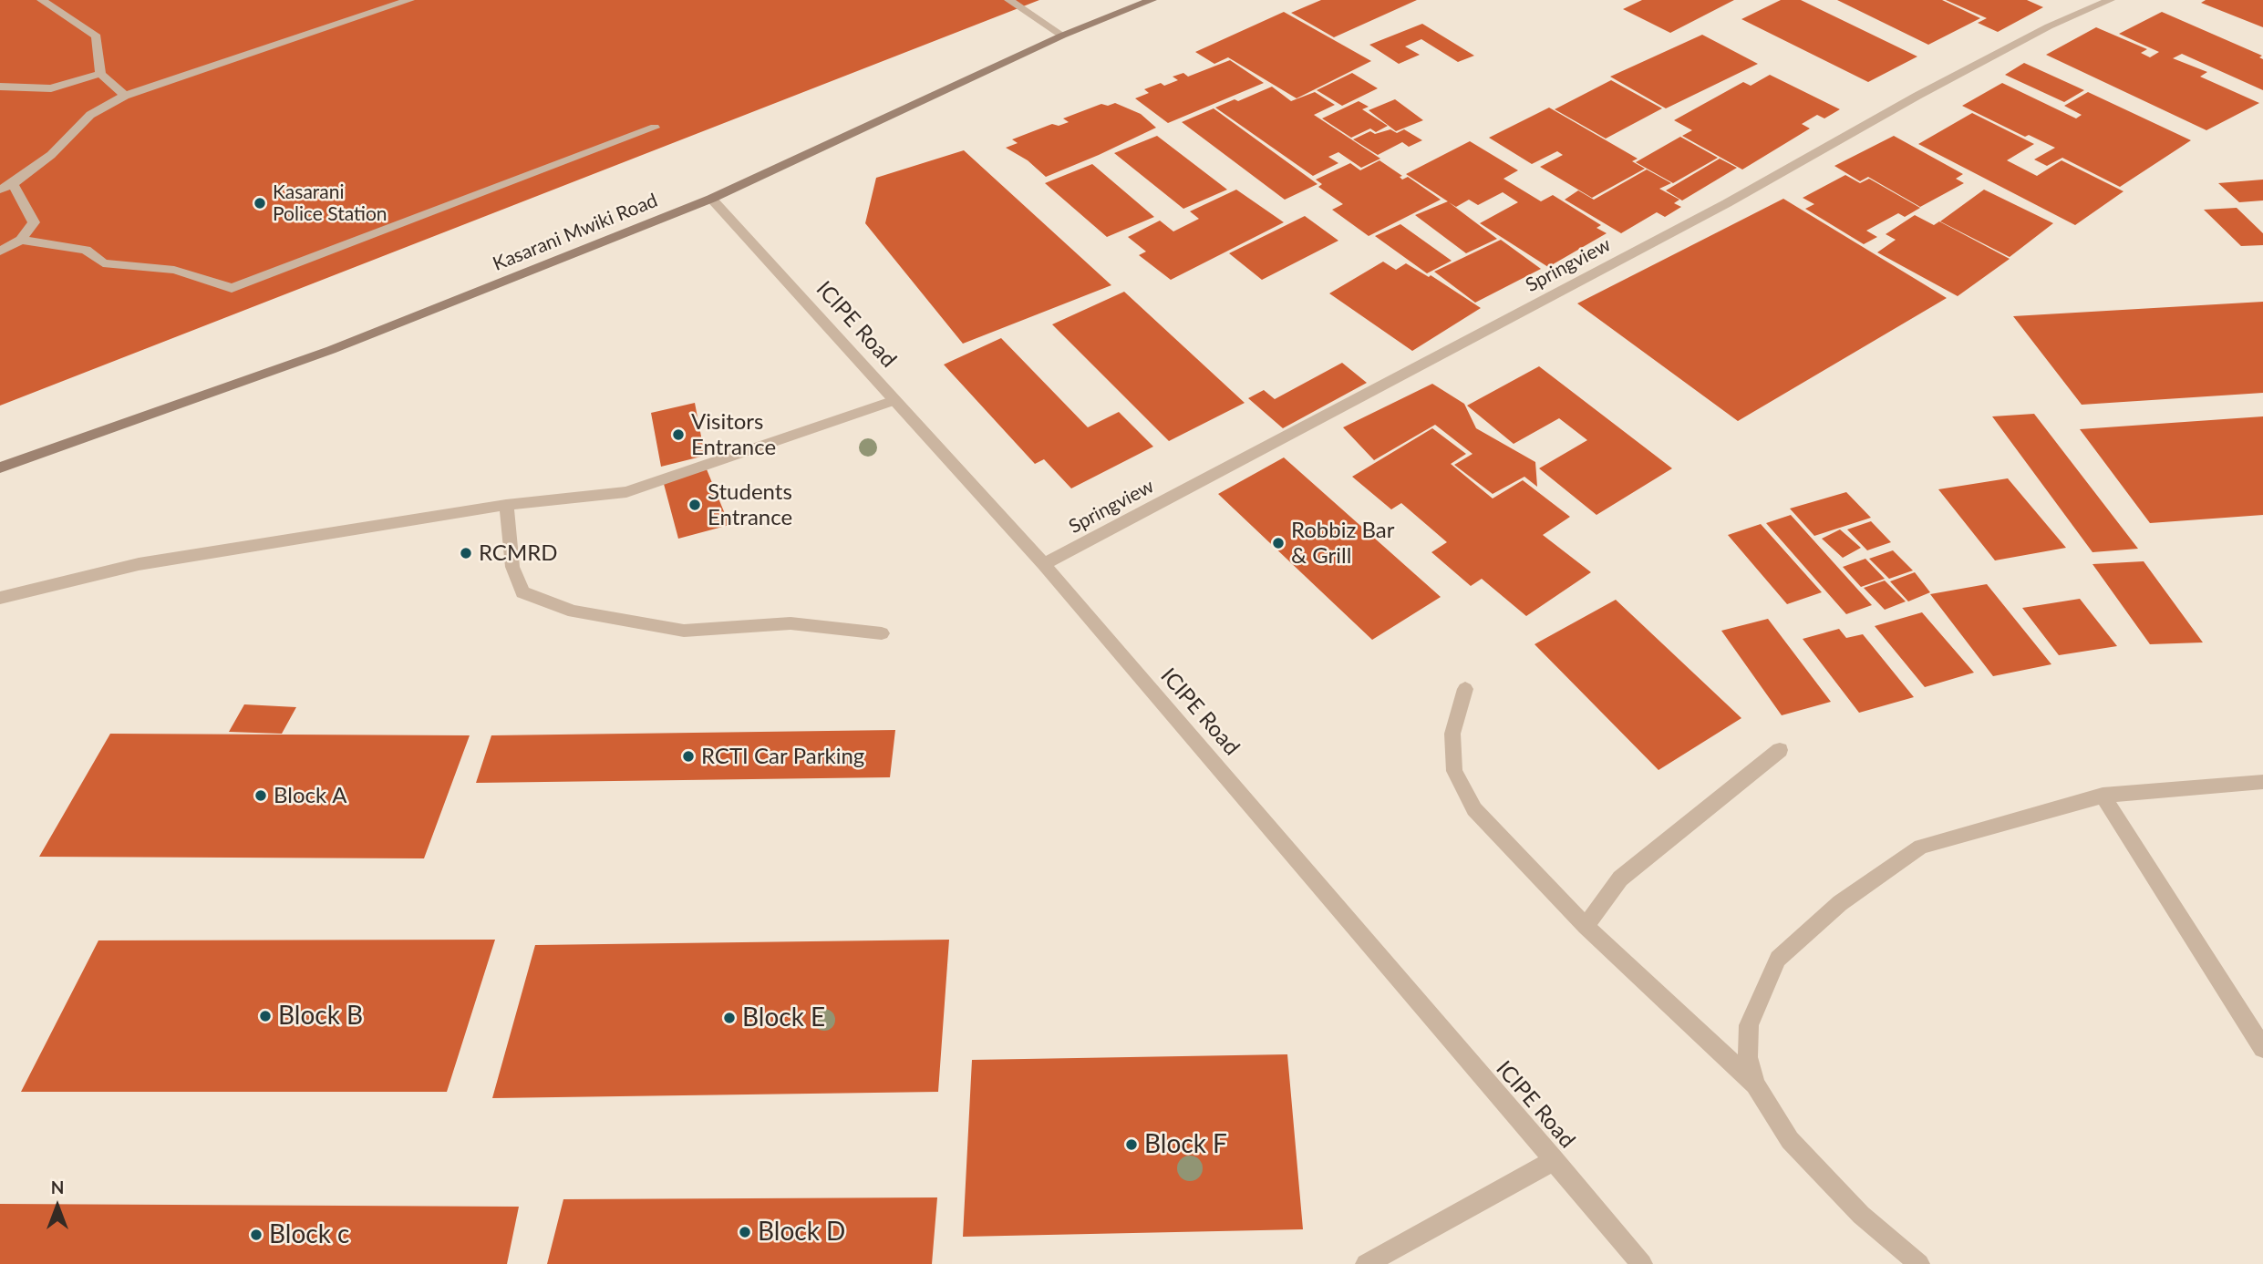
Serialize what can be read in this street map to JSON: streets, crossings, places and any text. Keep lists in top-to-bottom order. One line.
{"streets":{"main road":["Kasarani Mwiki Road"],"street":["Springview","ICIPE Road"]},"crossings":[["Kasarani Mwiki Road","ICIPE Road"],["Springview","ICIPE Road"]],"places":["Kasarani Police Station","Visitors Entrance","Students Entrance","Robbiz Bar & Grill","RCMRD","RCTI Car Parking","Block A","Block B","Block E","Block F","Block D","Block c"],"north":"top"}
